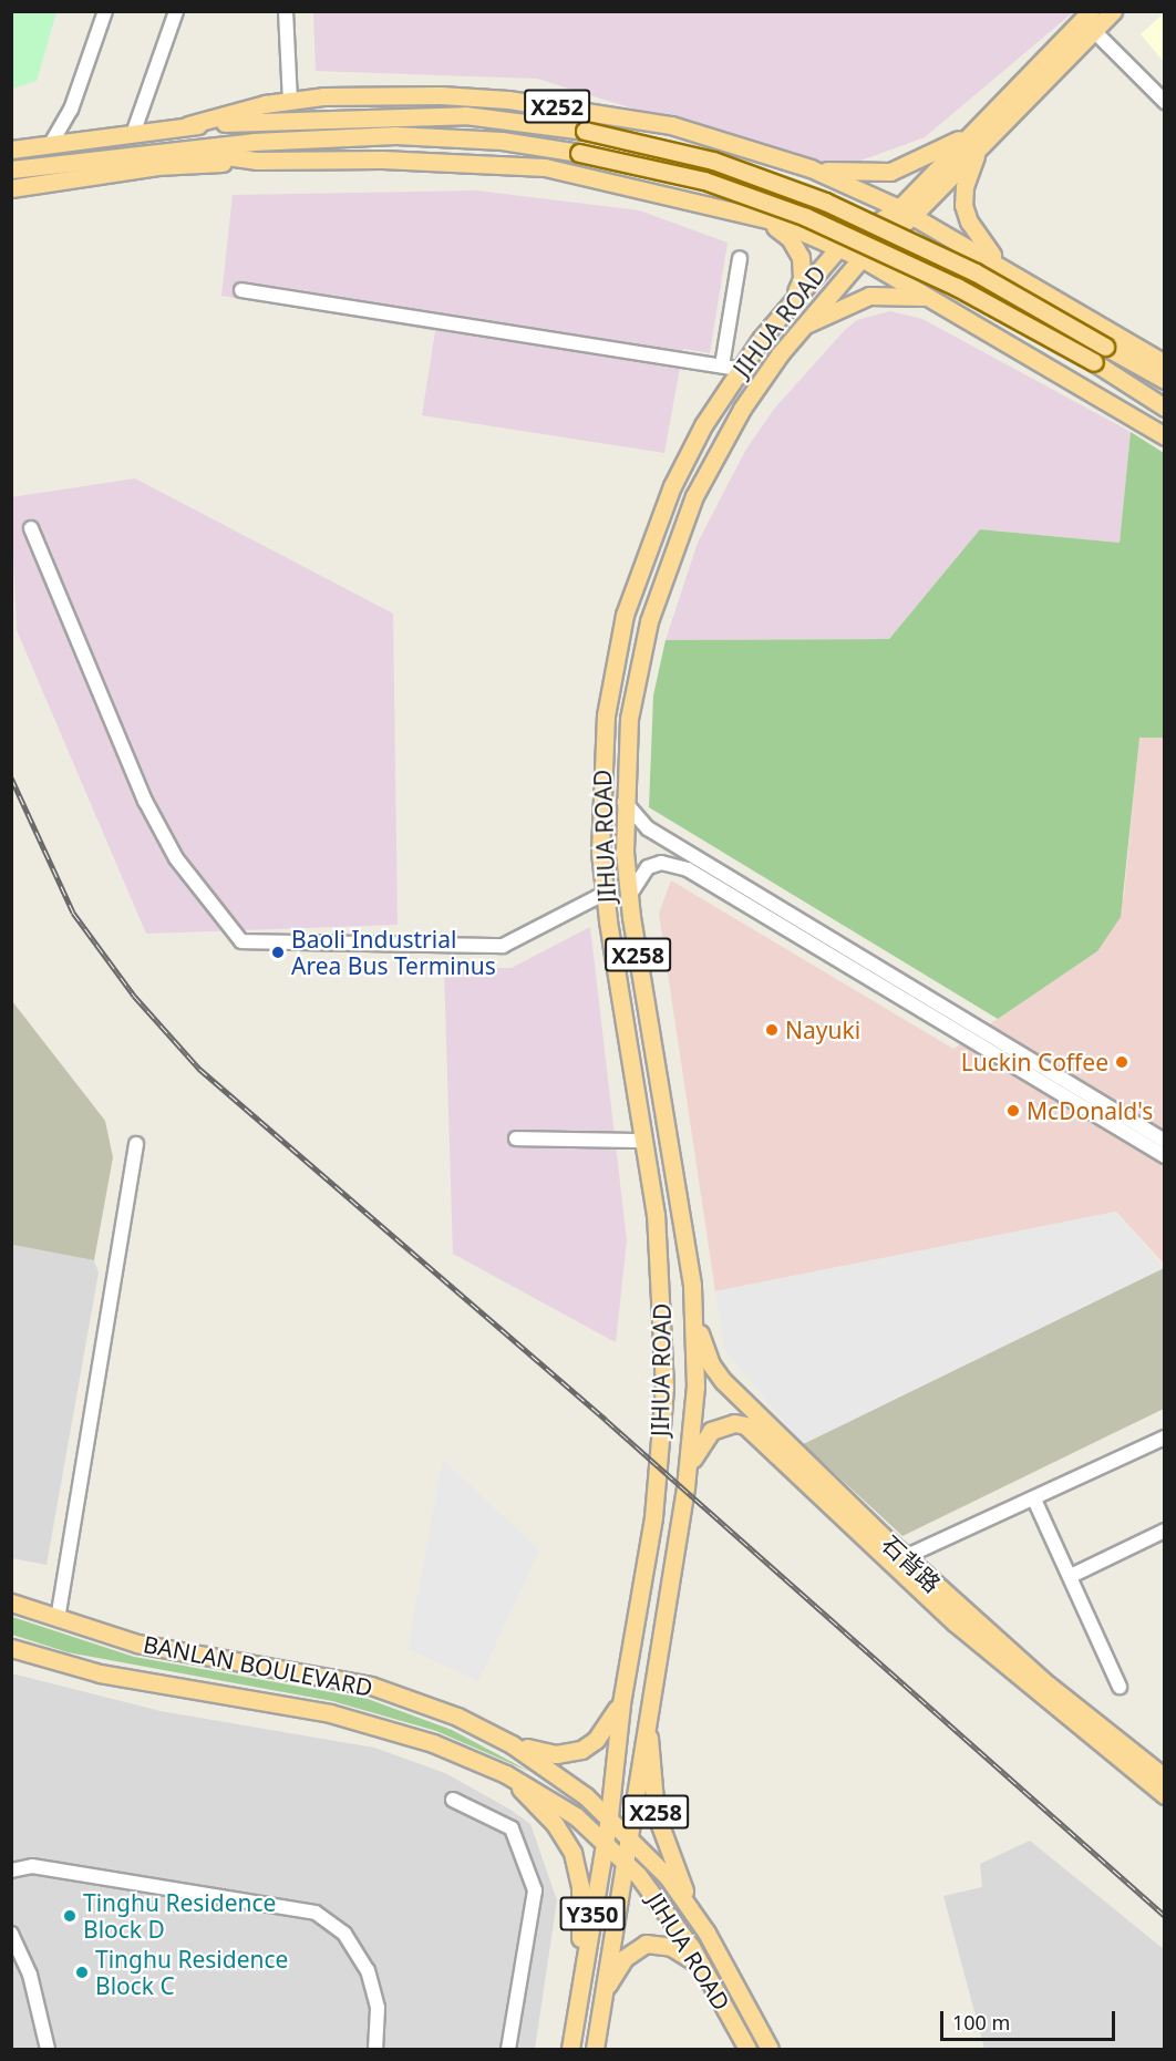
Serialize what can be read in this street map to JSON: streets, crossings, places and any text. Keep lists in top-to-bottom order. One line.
{"streets":{"main road":["X252","JIHUA ROAD","X258","石背路","BANLAN BOULEVARD","Y350"]},"crossings":[["X252","JIHUA ROAD"],["JIHUA ROAD","X258"],["JIHUA ROAD","石背路"],["JIHUA ROAD","BANLAN BOULEVARD"],["JIHUA ROAD","Y350"],["X258","BANLAN BOULEVARD"],["BANLAN BOULEVARD","Y350"]],"places":["Baoli Industrial Area Bus Terminus","Nayuki","Luckin Coffee","McDonald's","Tinghu Residence Block D","Tinghu Residence Block C"],"scale_bar":"100 m"}
